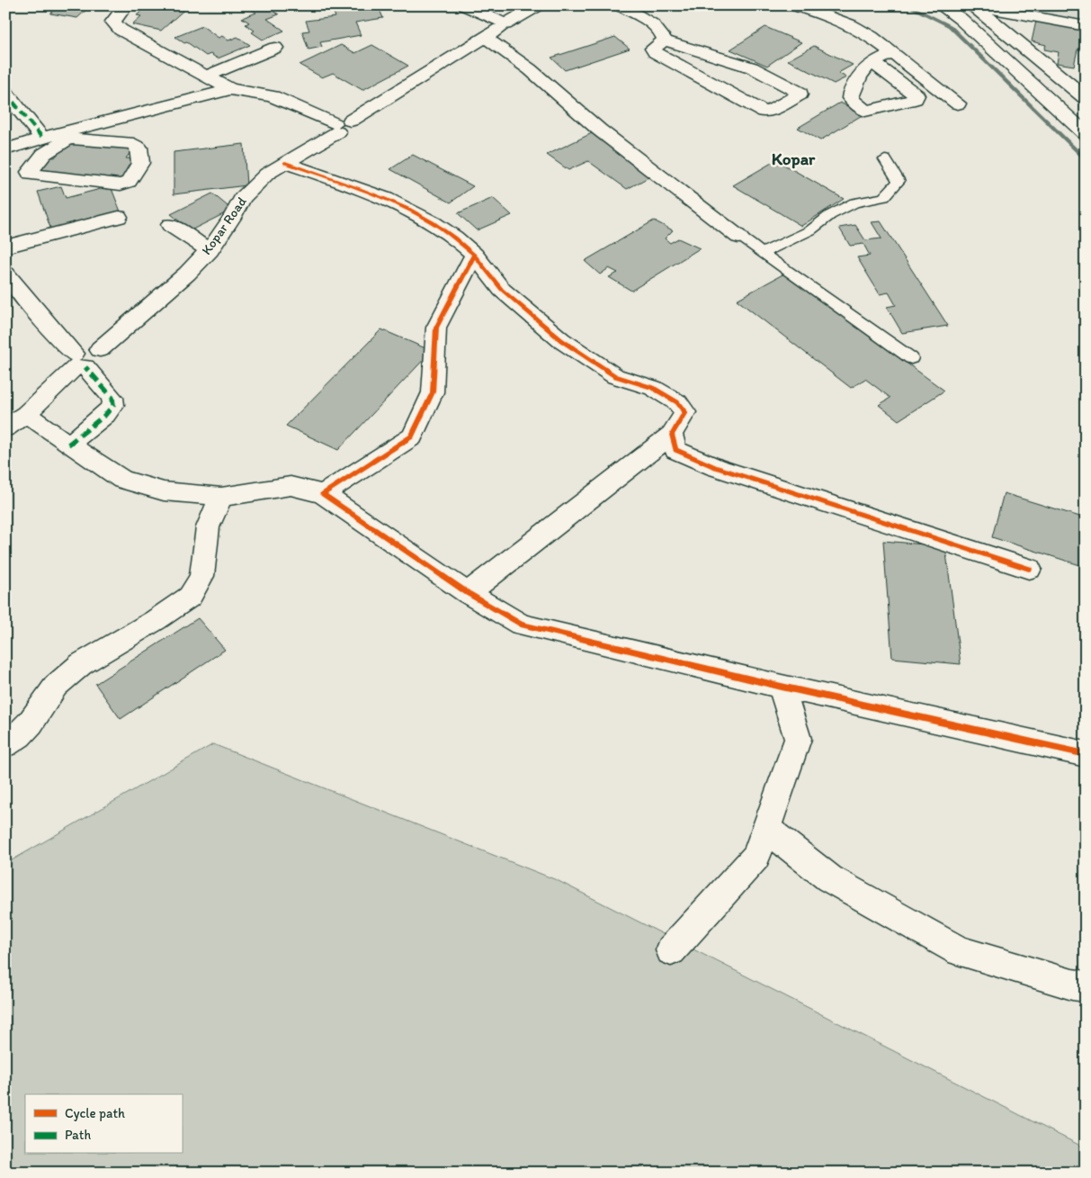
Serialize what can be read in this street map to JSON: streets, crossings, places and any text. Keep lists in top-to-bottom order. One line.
{"streets":{"street":["Kopar Road"]},"districts":["Kopar"],"legend":["Cycle path","Path"]}
